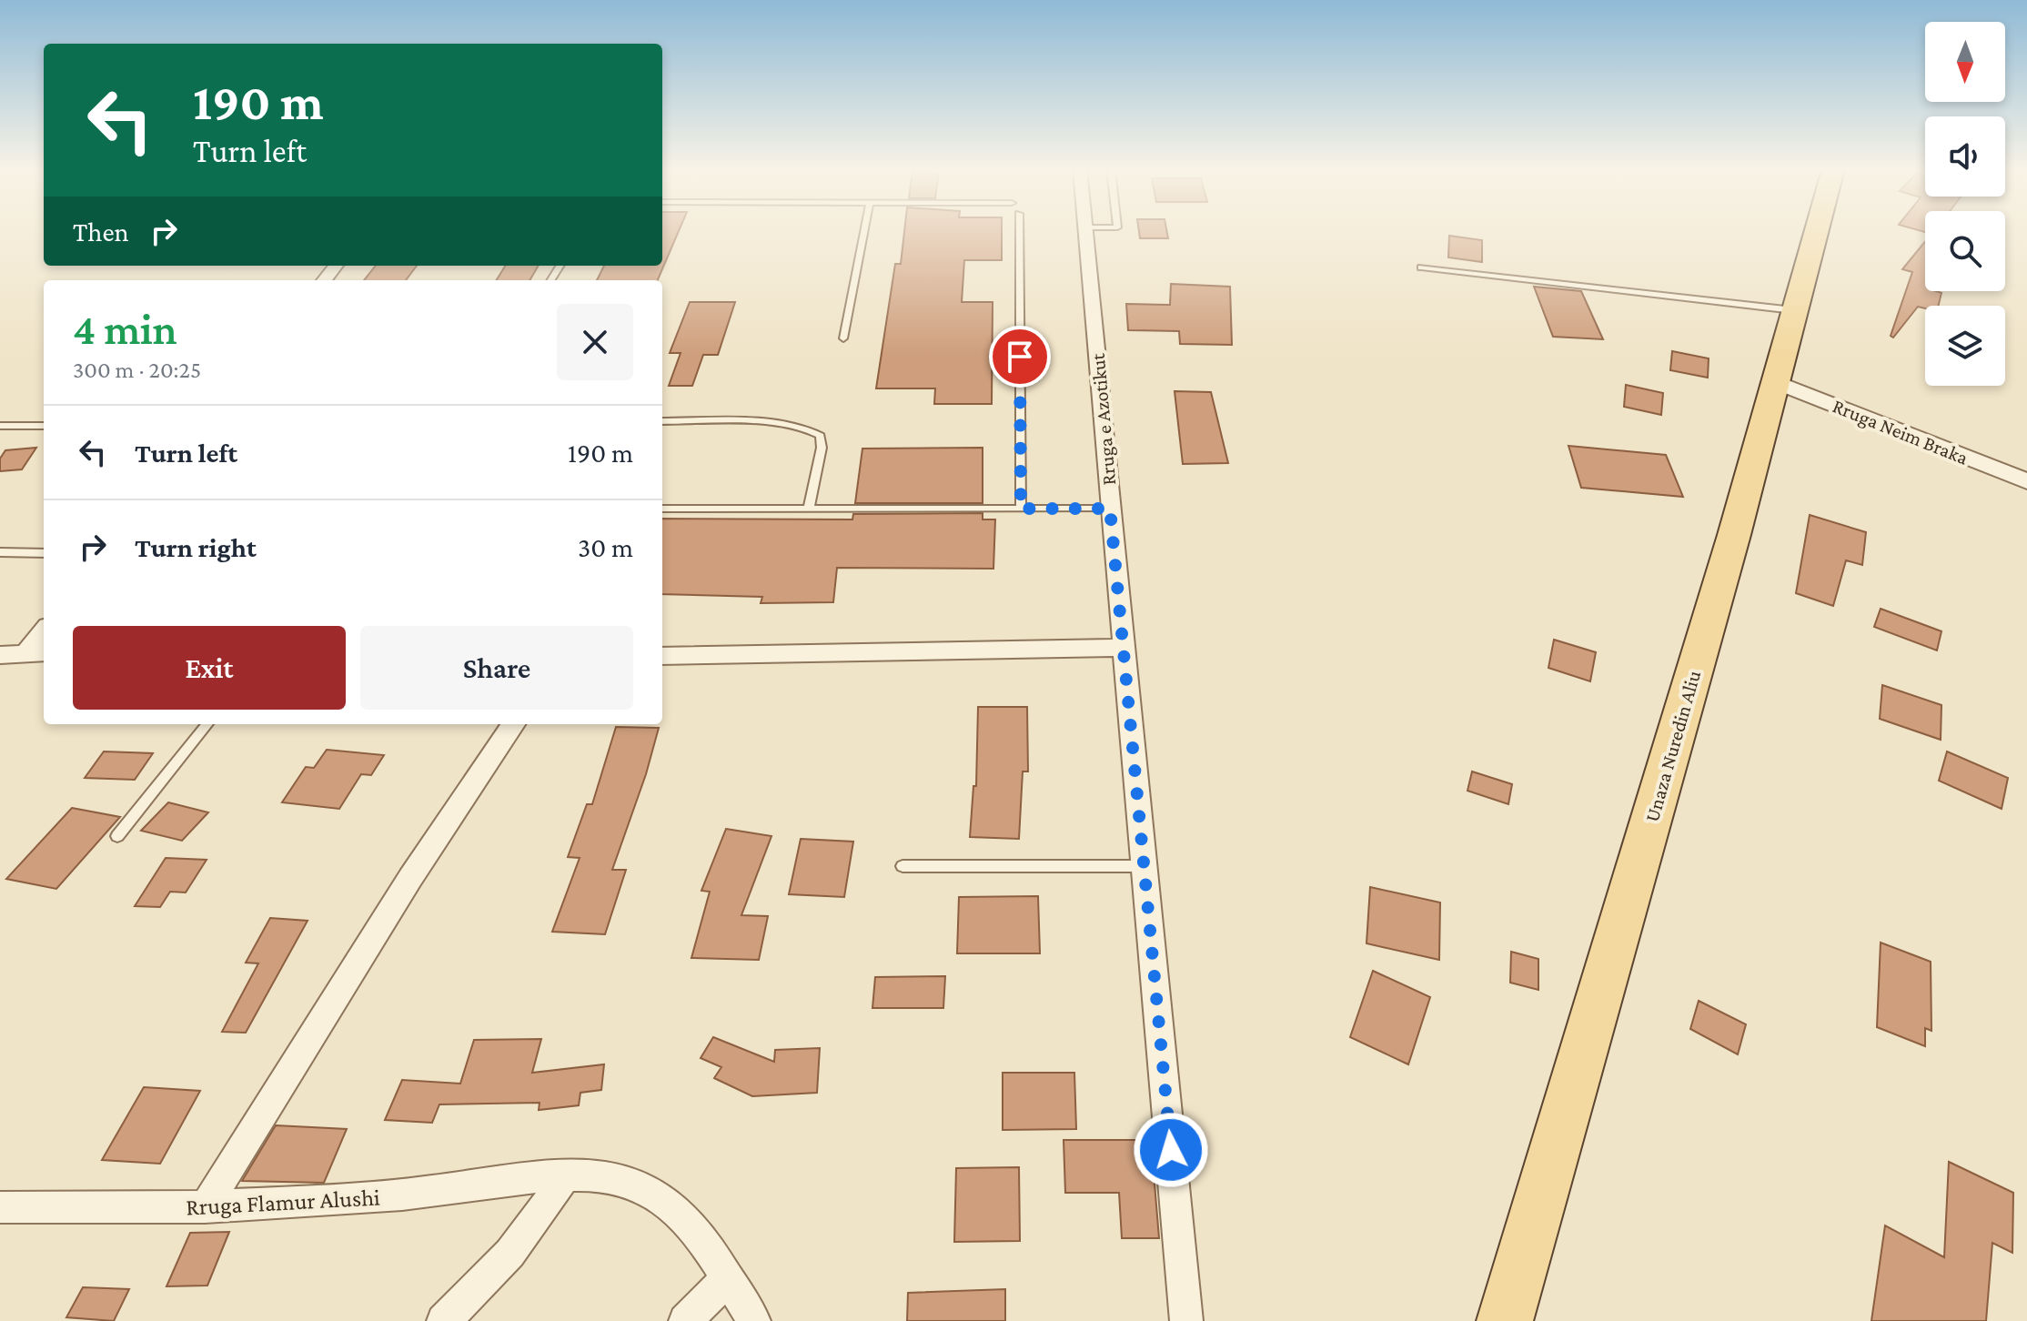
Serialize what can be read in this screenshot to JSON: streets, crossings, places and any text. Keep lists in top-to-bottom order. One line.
{"streets":{"main road":["Unaza Nuredin Aliu"],"street":["Rruga e Azotikut","Rruga Neim Braka","Rruga Flamur Alushi"]},"crossings":[["Rruga Neim Braka","Unaza Nuredin Aliu"]],"north":"bottom","page":{"turn":["190 m","Turn left"],"then":"Then","heading":["4 min","300 m · 20:25"],"list":[{"name":"Turn left","value":"190 m"},{"name":"Turn right","value":"30 m"}],"buttons":["Exit","Share"]}}
